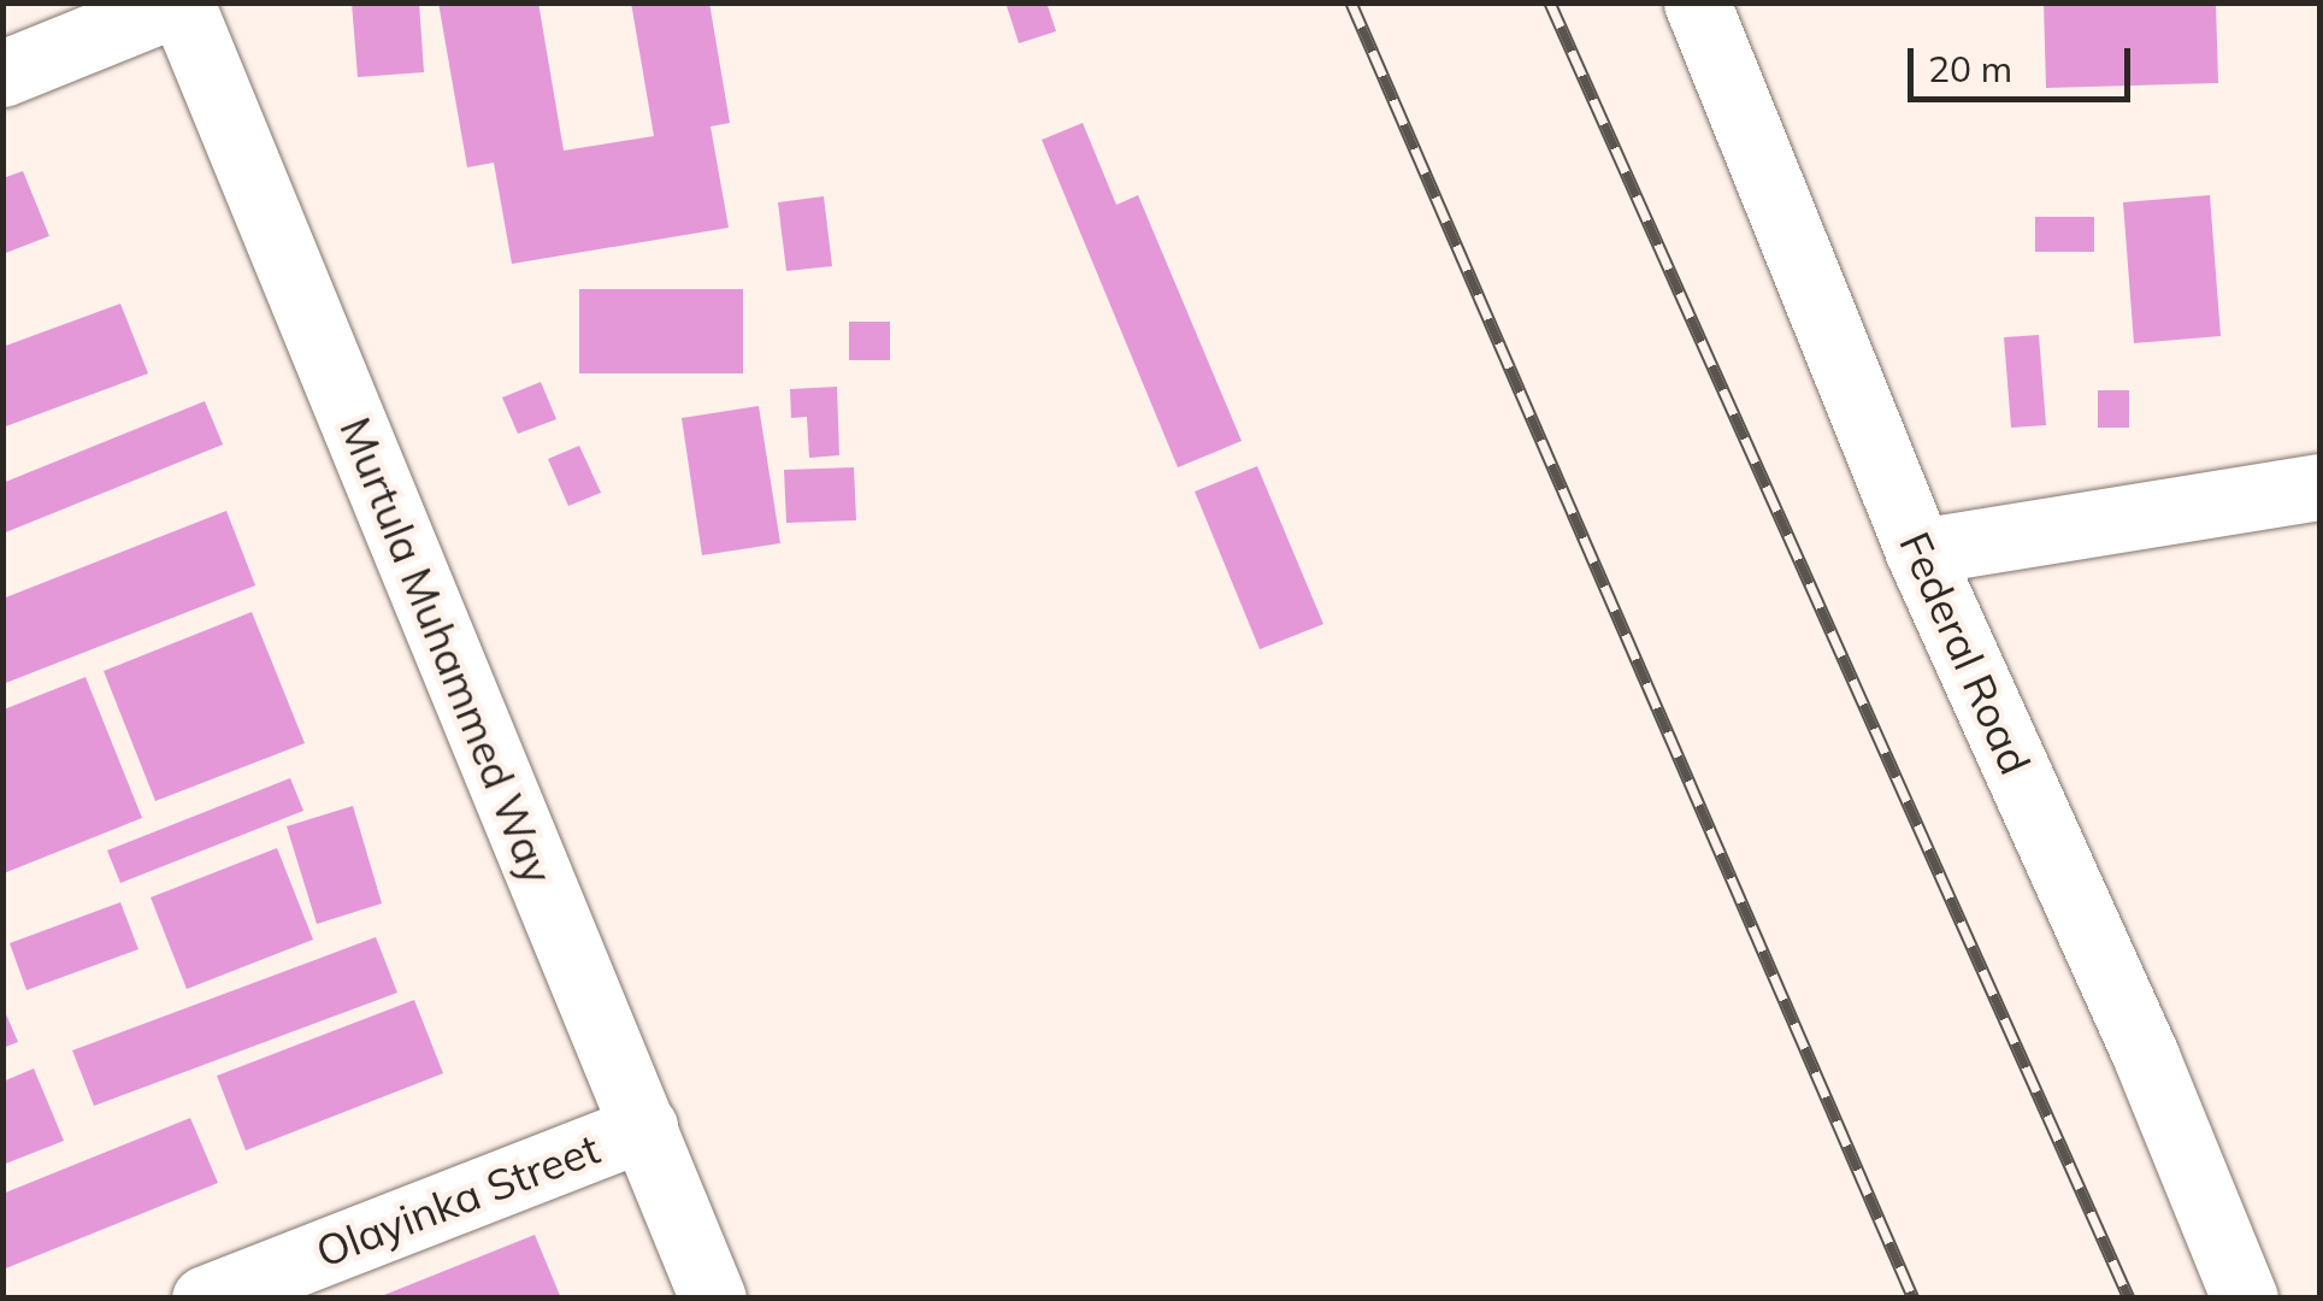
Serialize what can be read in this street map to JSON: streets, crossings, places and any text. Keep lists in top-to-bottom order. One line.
{"streets":{"street":["Murtula Muhammed Way","Federal Road","Olayinka Street"]},"crossings":[["Murtula Muhammed Way","Olayinka Street"]],"scale_bar":"20 m"}
